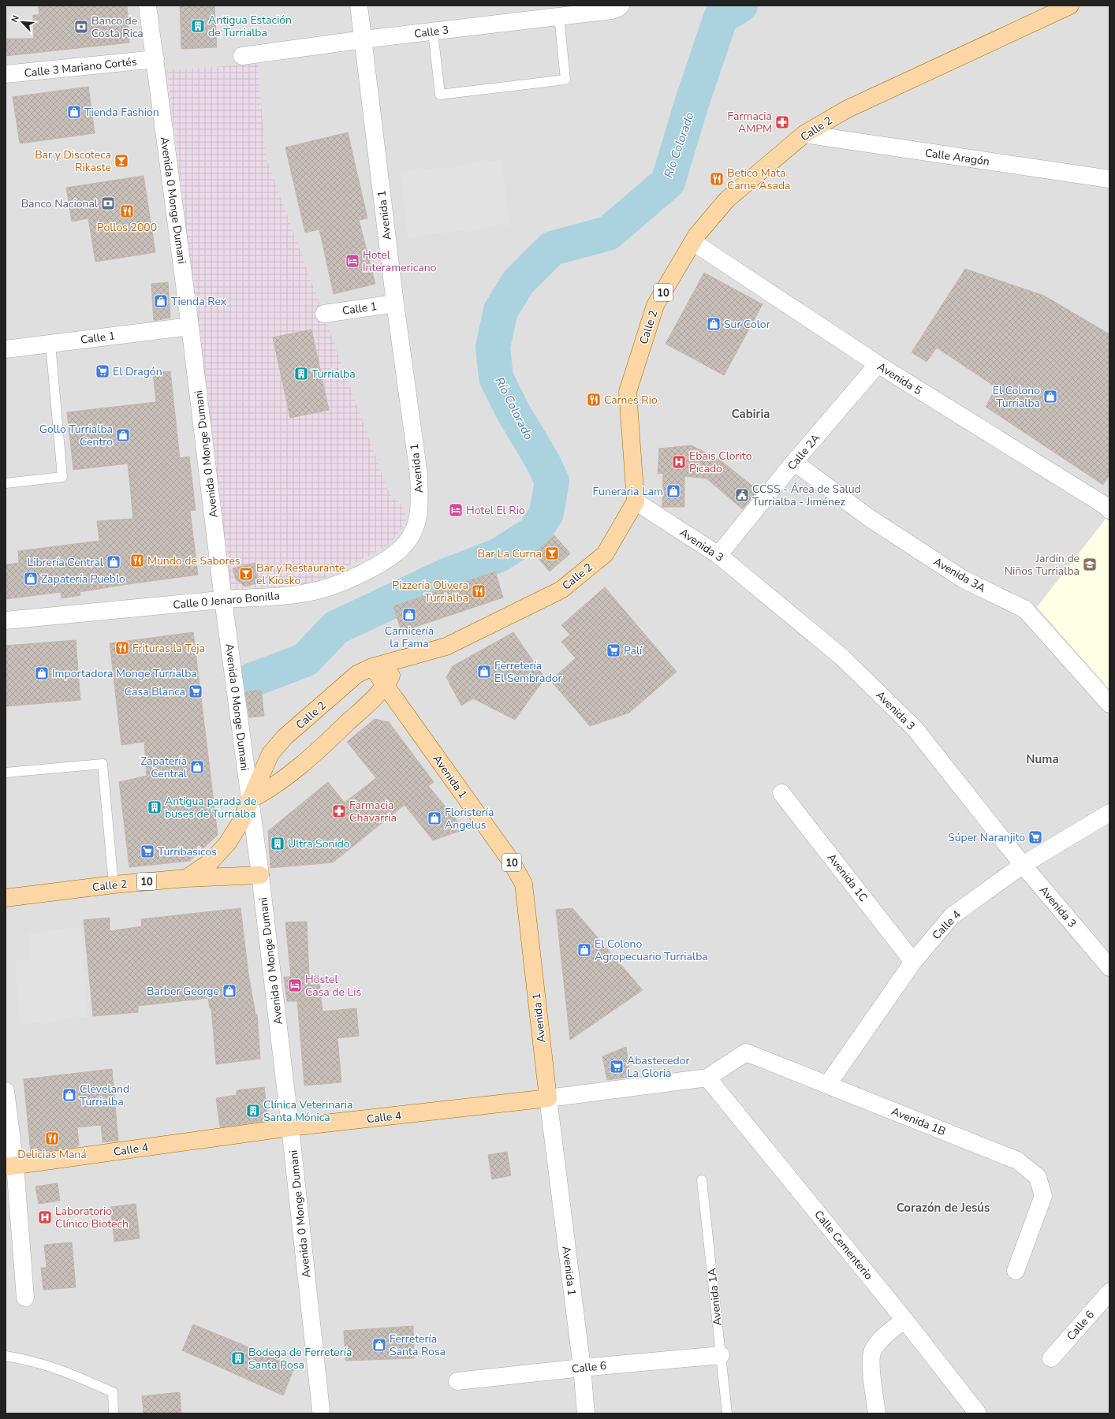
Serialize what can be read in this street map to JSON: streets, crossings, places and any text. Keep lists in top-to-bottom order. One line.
{"streets":{"main road":["Calle 2","Avenida 1","10","Calle 4"],"street":["Calle 3","Calle 3 Mariano Cortés","Calle Aragón","Avenida 0 Monge Dumani","Calle 1","Avenida 5","Calle 2A","Avenida 3","Avenida 3A","Calle 0 Jenaro Bonilla","Avenida 1C","Avenida 1B","Calle Cementerio","Calle 6"],"lane":["Avenida 1A"]},"crossings":[["Calle 3","Avenida 1"],["Calle 3 Mariano Cortés","Avenida 0 Monge Dumani"],["Calle 2","Calle Aragón"],["Calle 2","Avenida 0 Monge Dumani"],["Calle 2","Avenida 1"],["Calle 2","Avenida 5"],["Calle 2","Avenida 3"],["Avenida 0 Monge Dumani","Calle 1"],["Avenida 0 Monge Dumani","Calle 0 Jenaro Bonilla"],["Avenida 0 Monge Dumani","Calle 4"],["Avenida 1","Calle 1"],["Avenida 1","Calle 0 Jenaro Bonilla"],["Avenida 1","Calle 4"],["Avenida 1","Calle 6"],["Avenida 5","Calle 2A"],["Calle 2A","Avenida 3"],["Calle 2A","Avenida 3A"],["Avenida 3","Calle 4"],["Avenida 1C","Calle 4"],["Calle 4","Avenida 1B"],["Calle 4","Calle Cementerio"],["Avenida 1B","Calle Cementerio"],["Avenida 1A","Calle 6"]],"districts":["Cabiria","Numa","Corazón de Jesús"],"water":["Río Colorado"],"places":{"building":["Antigua Estación de Turrialba","Turrialba","Antigua parada de buses de Turrialba","Ultra Sonido","Clínica Veterinaria Santa Mónica","Bodega de Ferretería Santa Rosa"],"bank":["Banco de Costa Rica","Banco Nacional"],"shop":["Tienda Fashion","Tienda Rex","Sur Color","El Colono Turrialba","Gollo Turrialba Centro","Funeraria Lam","Librería Central","Zapatería Pueblo","Carnicería la Fama","Ferretería El Sembrador","Importadora Monge Turrialba","Zapatería Central","Floristería Angelus","El Colono Agropecuario Turrialba","Barber George","Cleveland Turrialba","Ferretería Santa Rosa"],"pharmacy":["Farmacia AMPM","Farmacia Chavarria"],"bar":["Bar y Discoteca Rikaste","Bar La Curna","Bar y Restaurante el Kiosko"],"restaurant":["Betico Mata Carne Asada","Pollos 2000","Carnes Rio","Mundo de Sabores","Pizzería Olivera Turrialba","Frituras la Teja","Delicias Maná"],"hotel":["Hotel Interamericano","Hotel El Rio","Hostel Casa de Lis"],"supermarket":["El Dragón","Palí","Casa Blanca","Súper Naranjito","Turribasicos","Abastecedor La Gloria"],"hospital":["Ebais Clorito Picado","Laboratorio Clínico Biotech"],"public building":["CCSS - Área de Salud Turrialba - Jiménez"],"school or university":["Jardín de Niños Turrialba"]},"north":"top left"}
